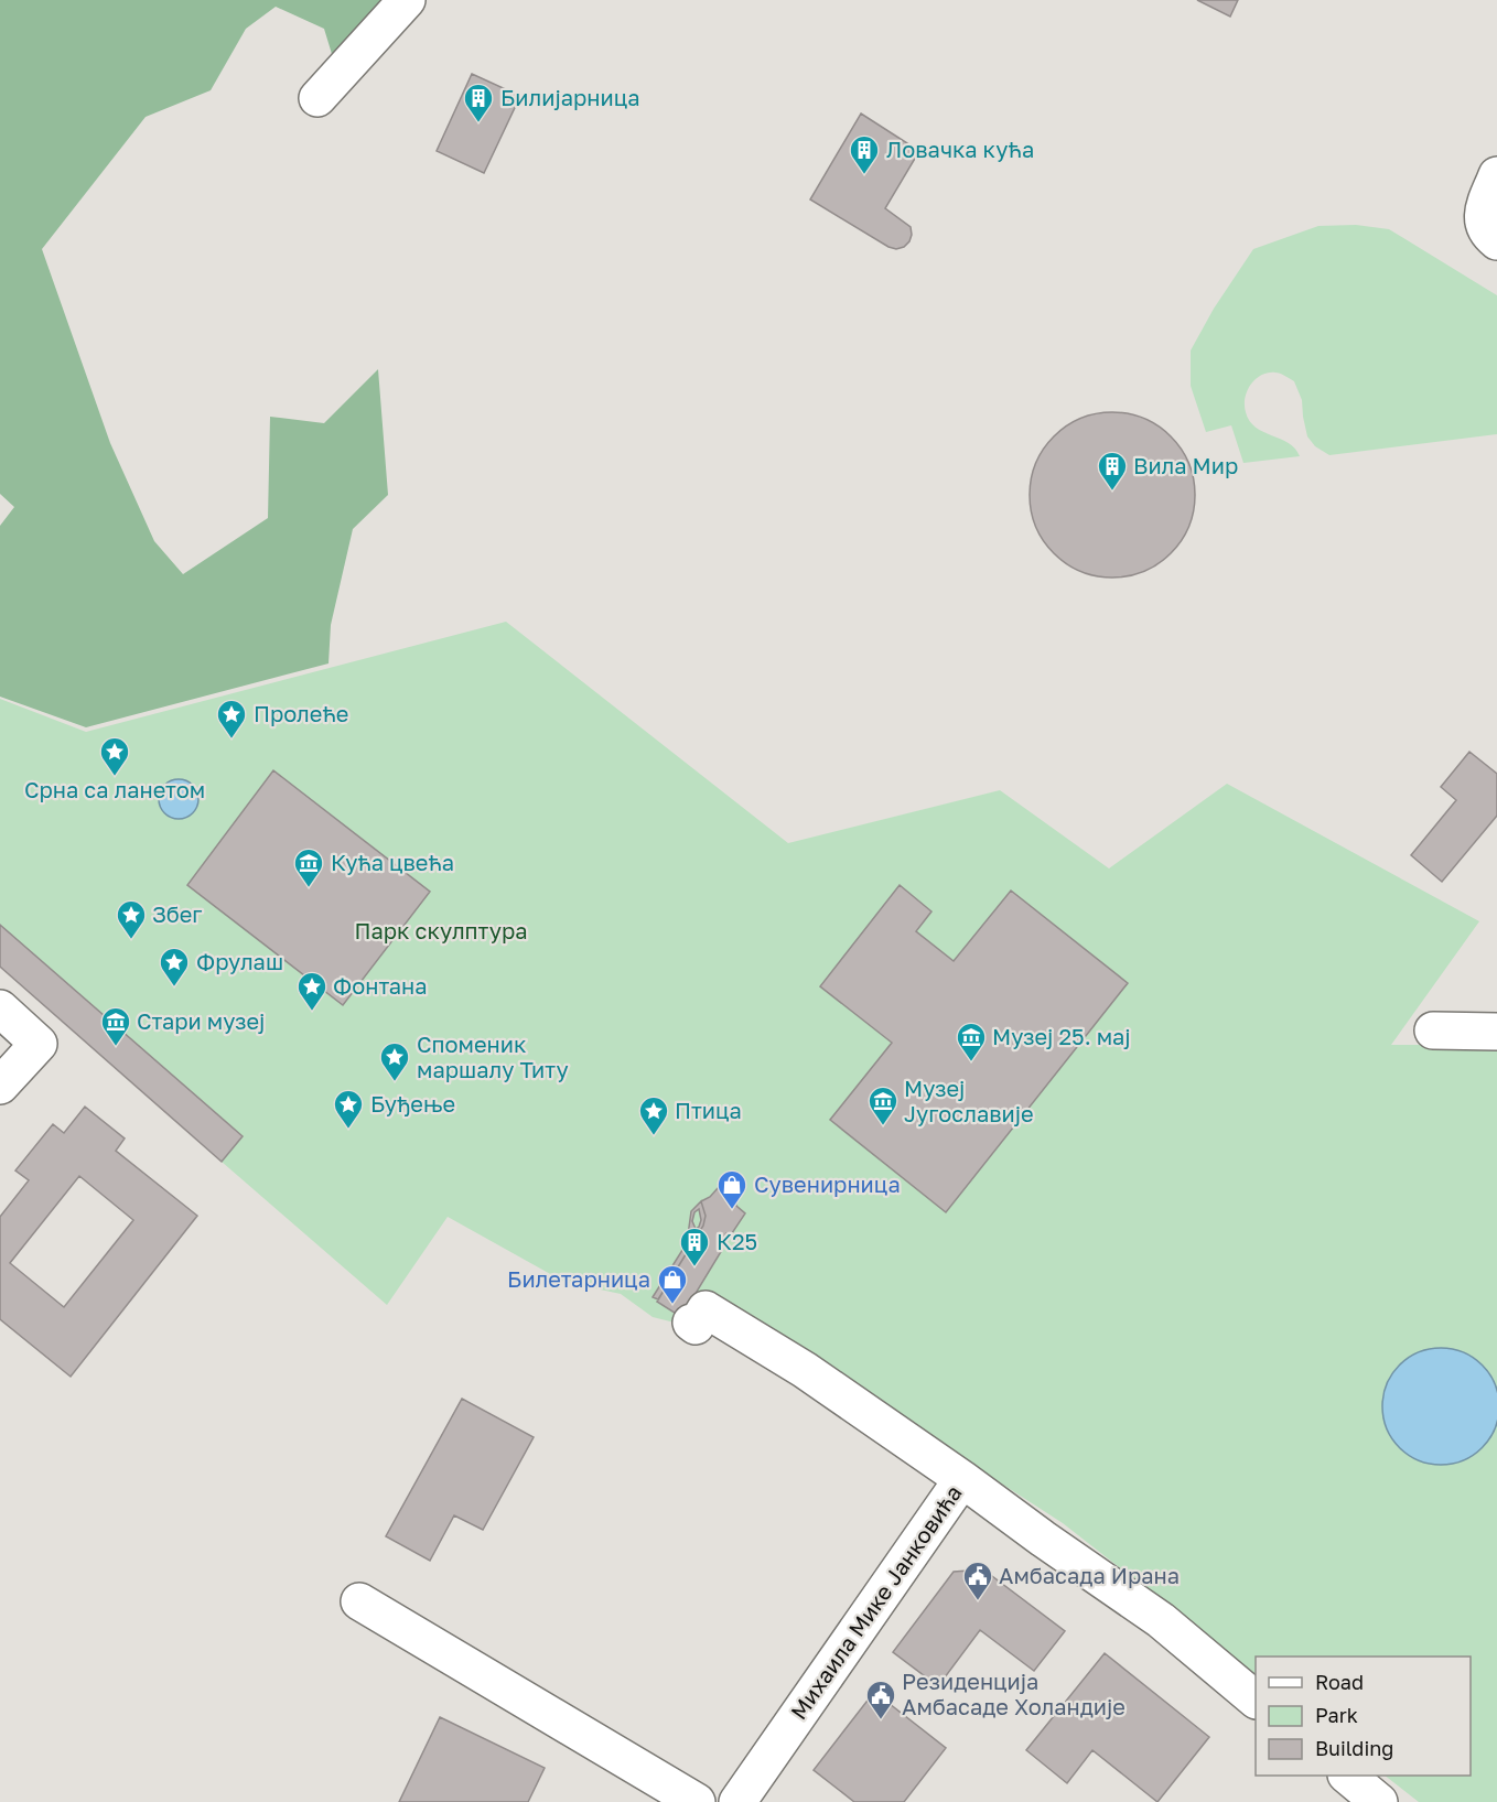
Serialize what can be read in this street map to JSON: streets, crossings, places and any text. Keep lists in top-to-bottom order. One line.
{"streets":{"street":["Михаила Мике Јанковића"]},"parks":["Парк скулптура"],"places":{"building":["Билијарница","Ловачка кућа","Вила Мир","К25"],"place":["Пролеће","Срна са ланетом","Збег","Фрулаш","Фонтана","Споменик маршалу Титу","Буђење","Птица"],"museum":["Кућа цвећа","Стари музеј","Музеј 25. мај","Музеј Југославије"],"shop":["Сувенирница","Билетарница"],"public building":["Амбасада Ирана","Резиденција Амбасаде Холандије"]},"legend":["Road","Park","Building"]}
